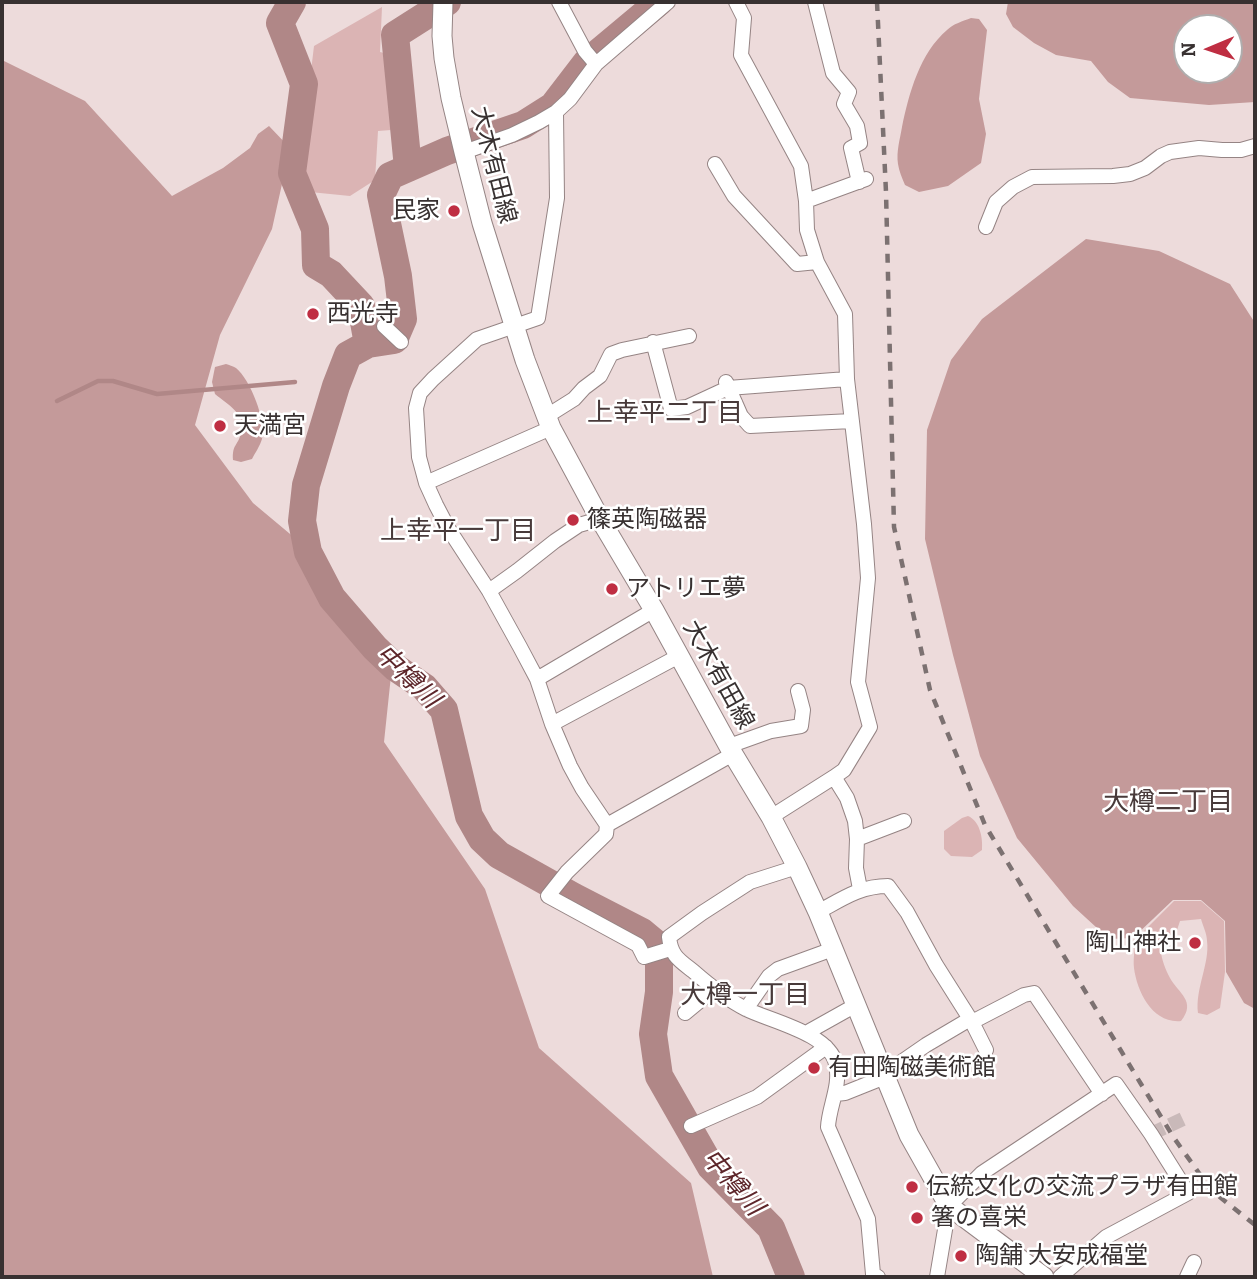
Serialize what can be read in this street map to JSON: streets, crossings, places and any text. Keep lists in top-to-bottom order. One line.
{"streets":{"main road":["大木有田線"]},"districts":["上幸平二丁目","上幸平一丁目","大樽二丁目","大樽一丁目"],"water":["中樽川"],"places":["民家","西光寺","天満宮","篠英陶磁器","アトリエ夢","陶山神社","有田陶磁美術館","伝統文化の交流プラザ有田館","箸の喜栄","陶舗 大安成福堂"],"north":"left"}
